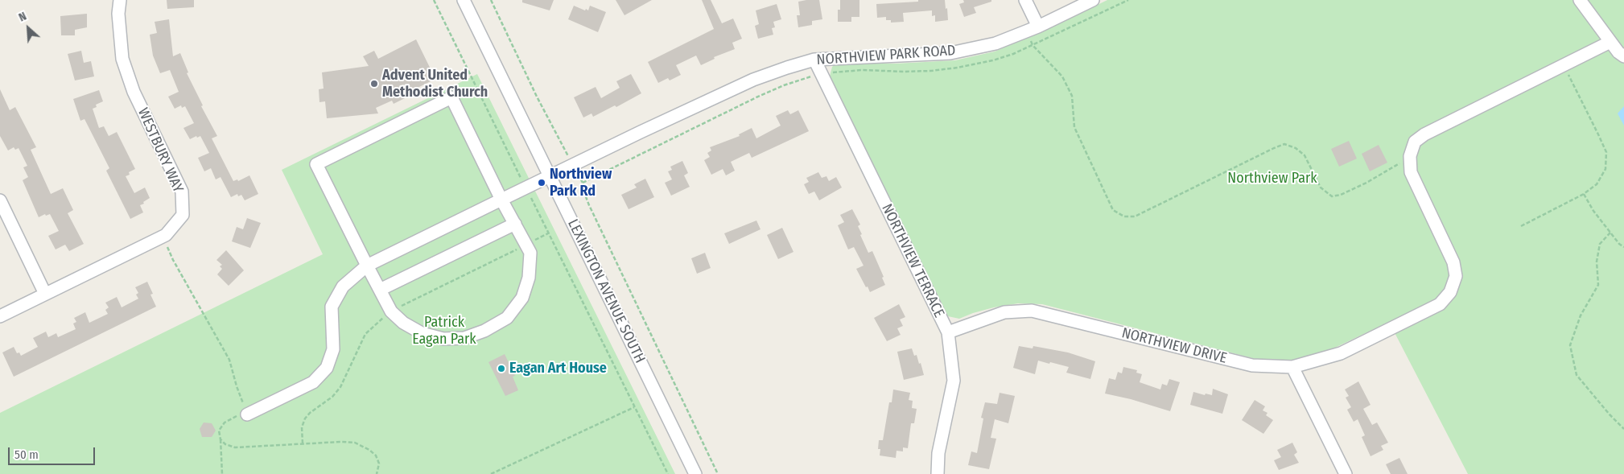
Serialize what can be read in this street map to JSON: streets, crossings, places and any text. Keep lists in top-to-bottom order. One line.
{"streets":{"street":["NORTHVIEW PARK ROAD","WESTBURY WAY","NORTHVIEW TERRACE","LEXINGTON AVENUE SOUTH","NORTHVIEW DRIVE"]},"crossings":[["NORTHVIEW PARK ROAD","NORTHVIEW TERRACE"],["NORTHVIEW PARK ROAD","LEXINGTON AVENUE SOUTH"],["NORTHVIEW TERRACE","NORTHVIEW DRIVE"]],"parks":["Northview Park","Patrick Eagan Park"],"places":["Advent United Methodist Church","Northview Park Rd","Eagan Art House"],"scale_bar":"50 m","north":"top left"}
